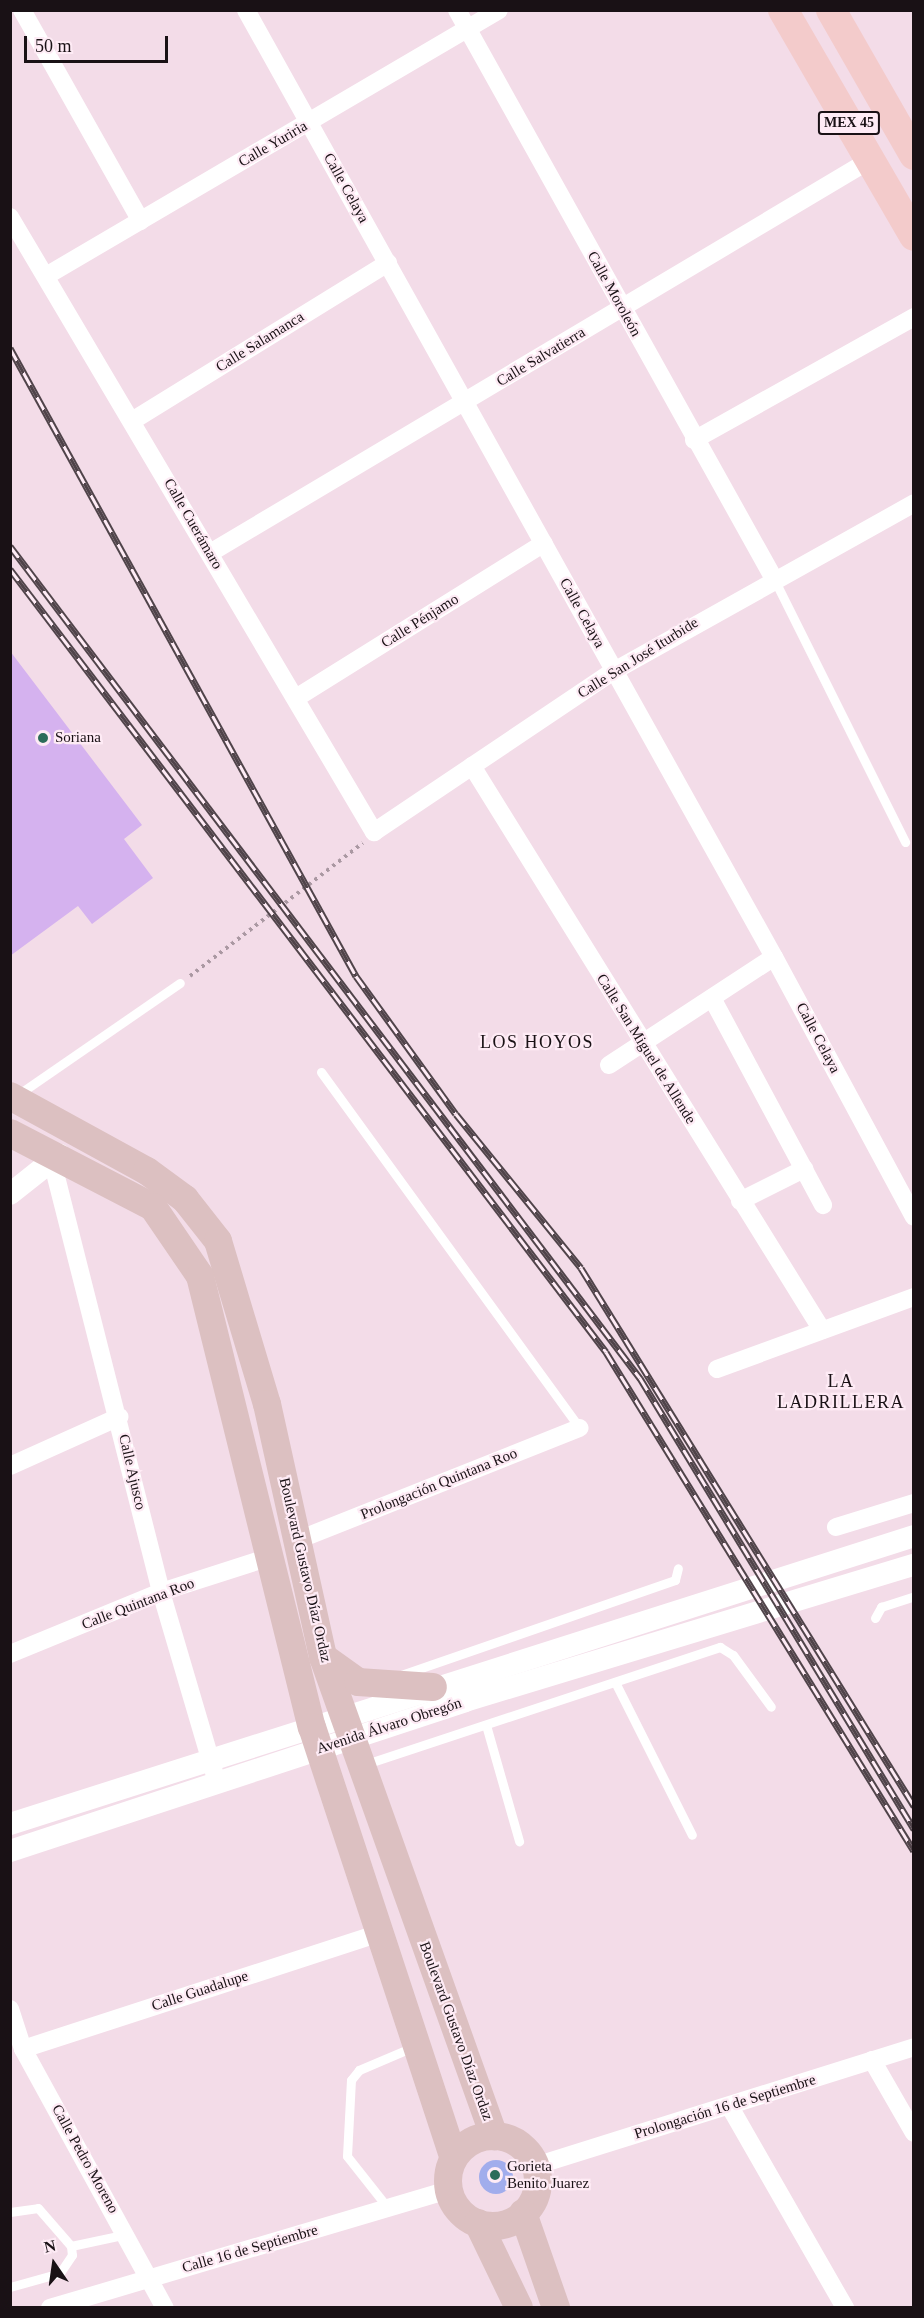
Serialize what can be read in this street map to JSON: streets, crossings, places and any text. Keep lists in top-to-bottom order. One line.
{"streets":{"highway":["MEX 45"],"main road":["Boulevard Gustavo Díaz Ordaz"],"street":["Calle Yuriria","Calle Celaya","Calle Moroleón","Calle Salamanca","Calle Salvatierra","Calle Cuerámaro","Calle Pénjamo","Calle San José Iturbide","Calle San Miguel de Allende","Calle Ajusco","Prolongación Quintana Roo","Calle Quintana Roo","Avenida Álvaro Obregón","Calle Guadalupe","Prolongación 16 de Septiembre","Calle Pedro Moreno","Calle 16 de Septiembre"]},"crossings":[["MEX 45","Calle Salvatierra"],["Calle Yuriria","Calle Celaya"],["Calle Yuriria","Calle Moroleón"],["Calle Yuriria","Calle Cuerámaro"],["Calle Celaya","Calle Salamanca"],["Calle Celaya","Calle Salvatierra"],["Calle Celaya","Calle Pénjamo"],["Calle Celaya","Calle San José Iturbide"],["Calle Moroleón","Calle Salvatierra"],["Calle Moroleón","Calle San José Iturbide"],["Calle Salamanca","Calle Cuerámaro"],["Calle Salvatierra","Calle Cuerámaro"],["Calle Cuerámaro","Calle Pénjamo"],["Calle Cuerámaro","Calle San José Iturbide"],["Calle San José Iturbide","Calle San Miguel de Allende"],["Calle Ajusco","Boulevard Gustavo Díaz Ordaz"],["Calle Ajusco","Calle Quintana Roo"],["Calle Ajusco","Avenida Álvaro Obregón"],["Prolongación Quintana Roo","Boulevard Gustavo Díaz Ordaz"],["Boulevard Gustavo Díaz Ordaz","Calle Quintana Roo"],["Boulevard Gustavo Díaz Ordaz","Avenida Álvaro Obregón"],["Boulevard Gustavo Díaz Ordaz","Calle Guadalupe"],["Boulevard Gustavo Díaz Ordaz","Prolongación 16 de Septiembre"],["Boulevard Gustavo Díaz Ordaz","Calle 16 de Septiembre"],["Calle Guadalupe","Calle Pedro Moreno"],["Prolongación 16 de Septiembre","Calle 16 de Septiembre"],["Calle Pedro Moreno","Calle 16 de Septiembre"]],"districts":["LOS HOYOS","LA LADRILLERA"],"places":["Soriana","Gorieta Benito Juarez"],"scale_bar":"50 m","north":"top"}
